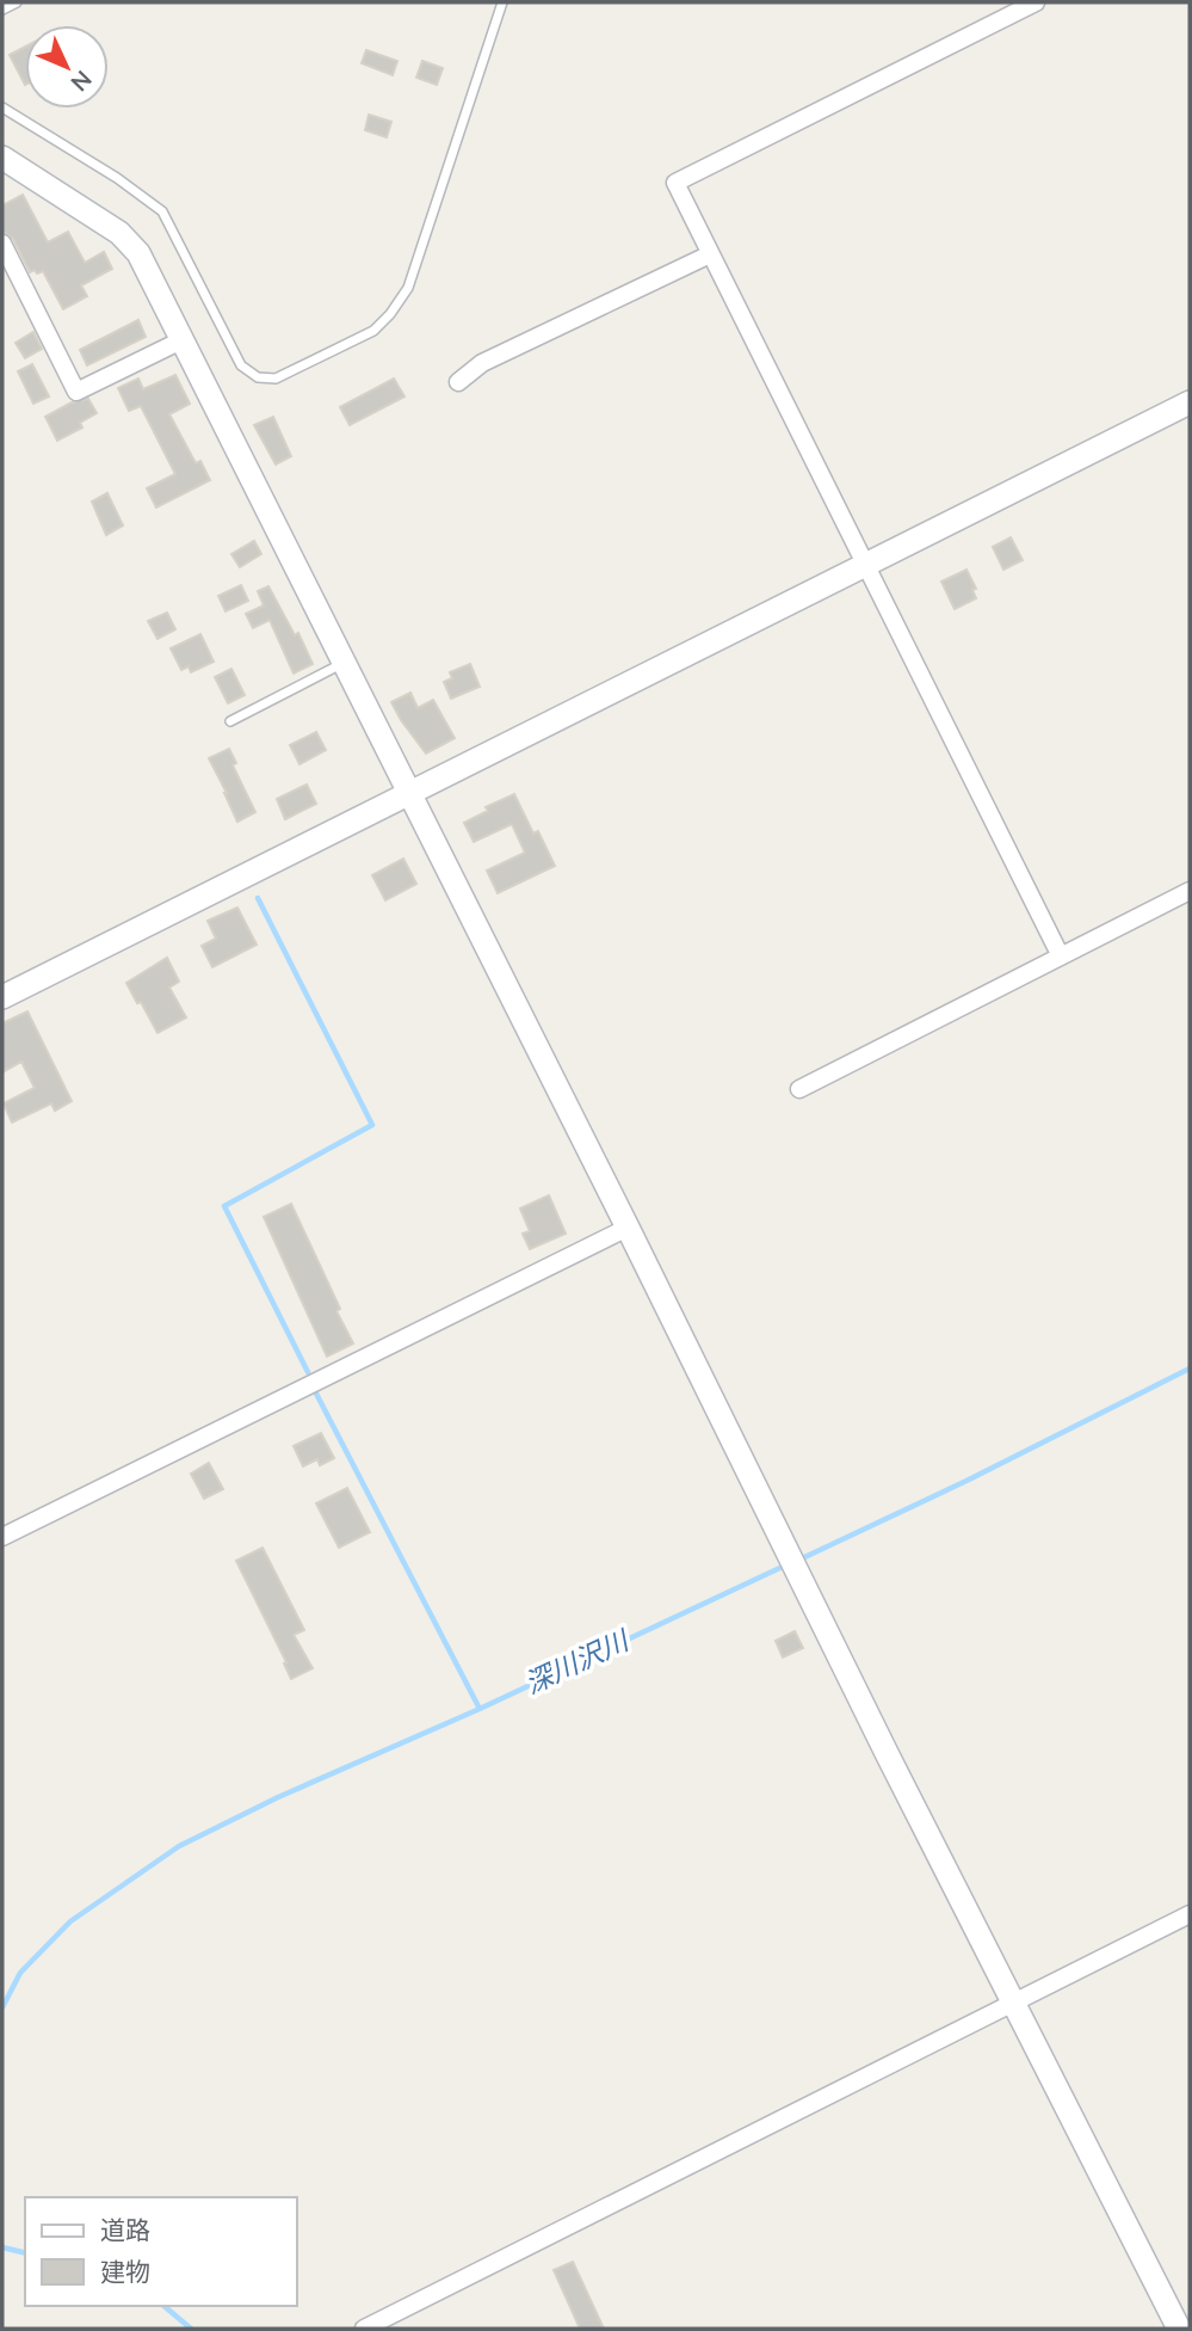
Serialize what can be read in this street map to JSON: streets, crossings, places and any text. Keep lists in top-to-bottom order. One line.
{"water":["深川沢川"],"legend":["道路","建物"],"north":"bottom right"}
